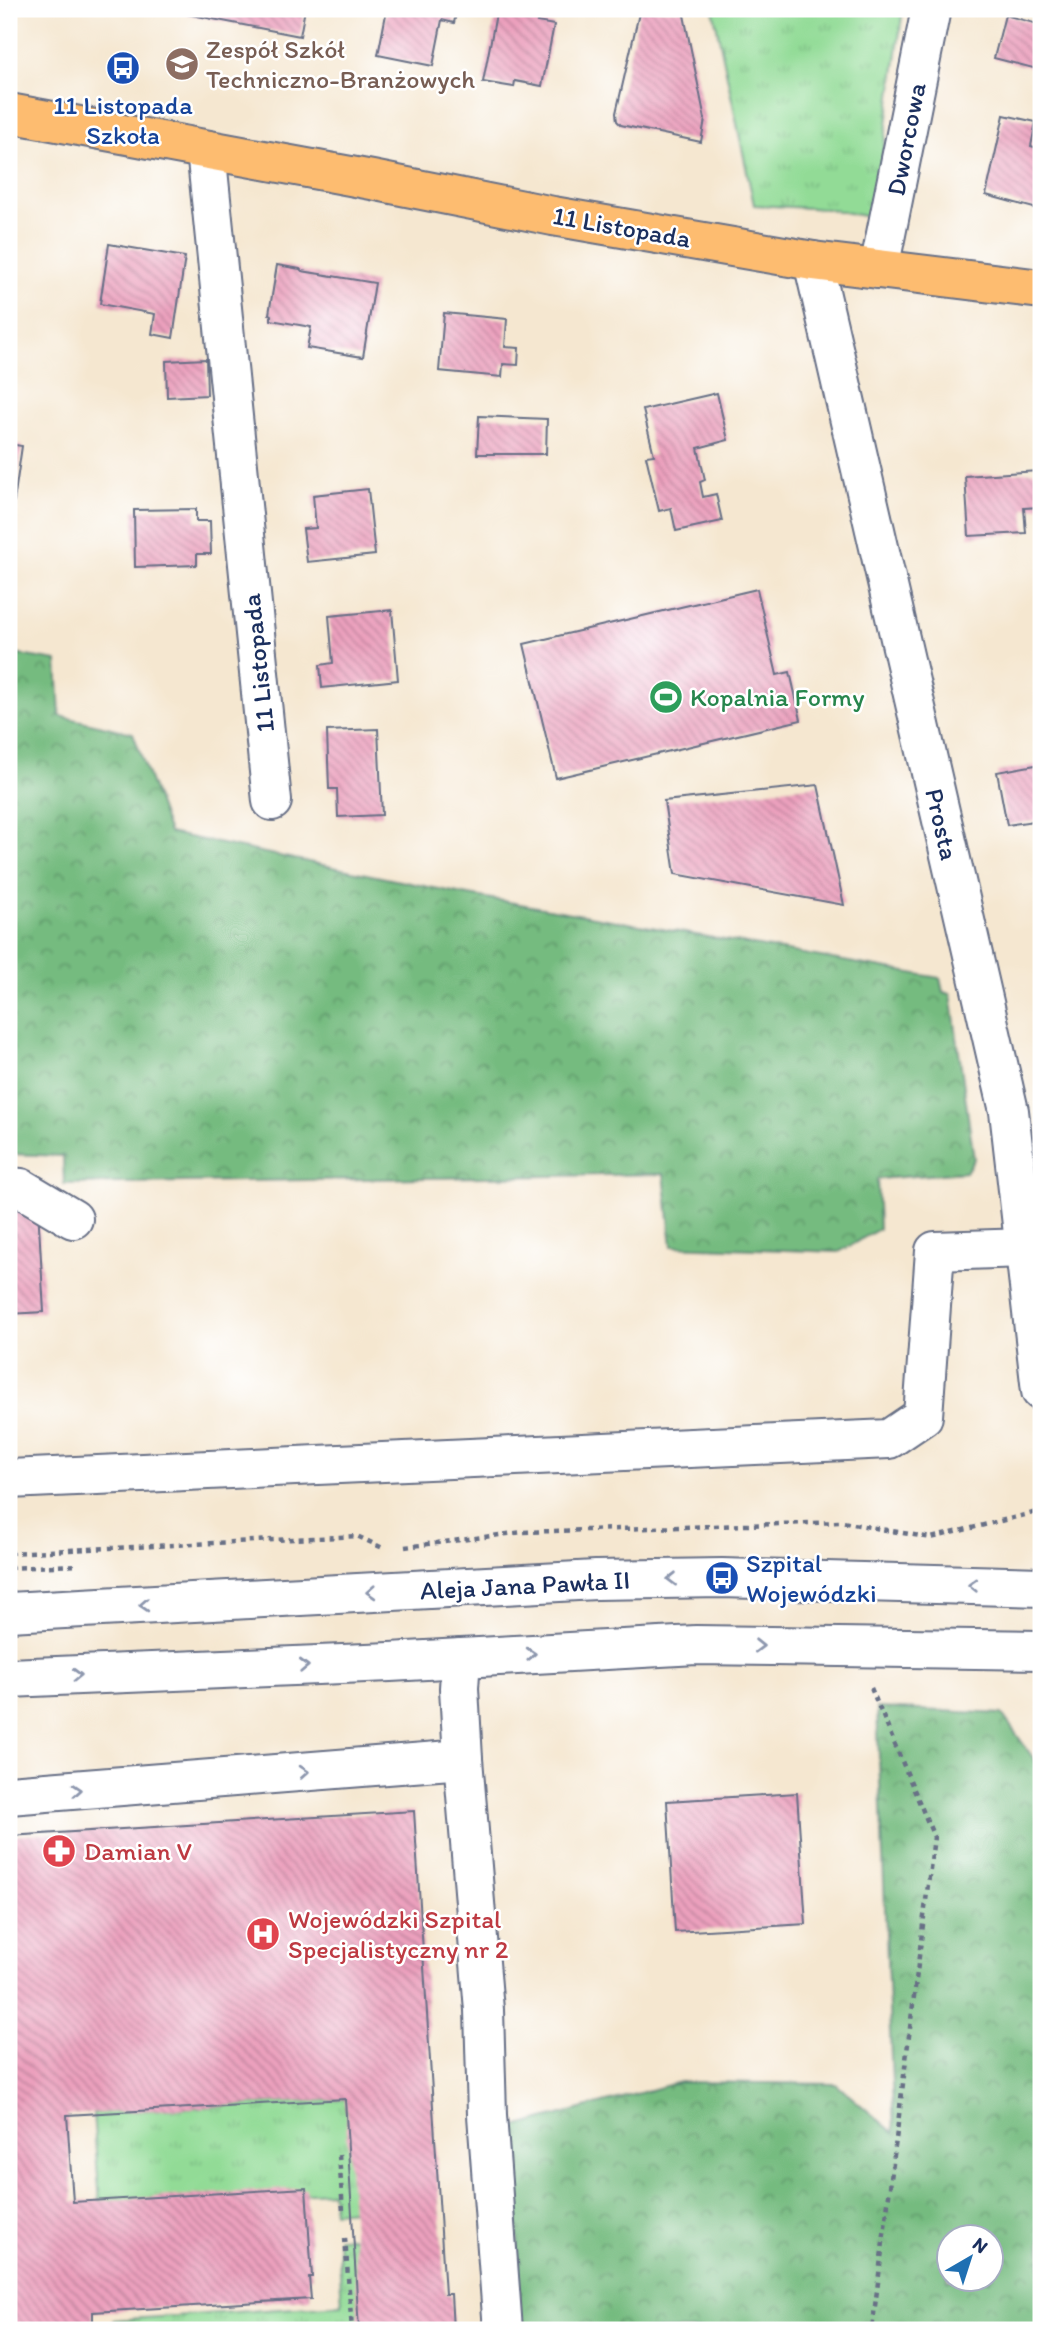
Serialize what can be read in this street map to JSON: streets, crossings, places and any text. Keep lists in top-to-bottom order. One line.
{"streets":{"main road":["11 Listopada"],"street":["Dworcowa","Prosta","Aleja Jana Pawła II"]},"crossings":[["Dworcowa","11 Listopada"],["11 Listopada","Prosta"]],"places":{"school or university":["Zespół Szkół Techniczno-Branżowych"],"bus stop":["11 Listopada Szkoła","Szpital Wojewódzki"],"sports":["Kopalnia Formy"],"pharmacy":["Damian V"],"hospital":["Wojewódzki Szpital Specjalistyczny nr 2"]},"north":"top right"}
